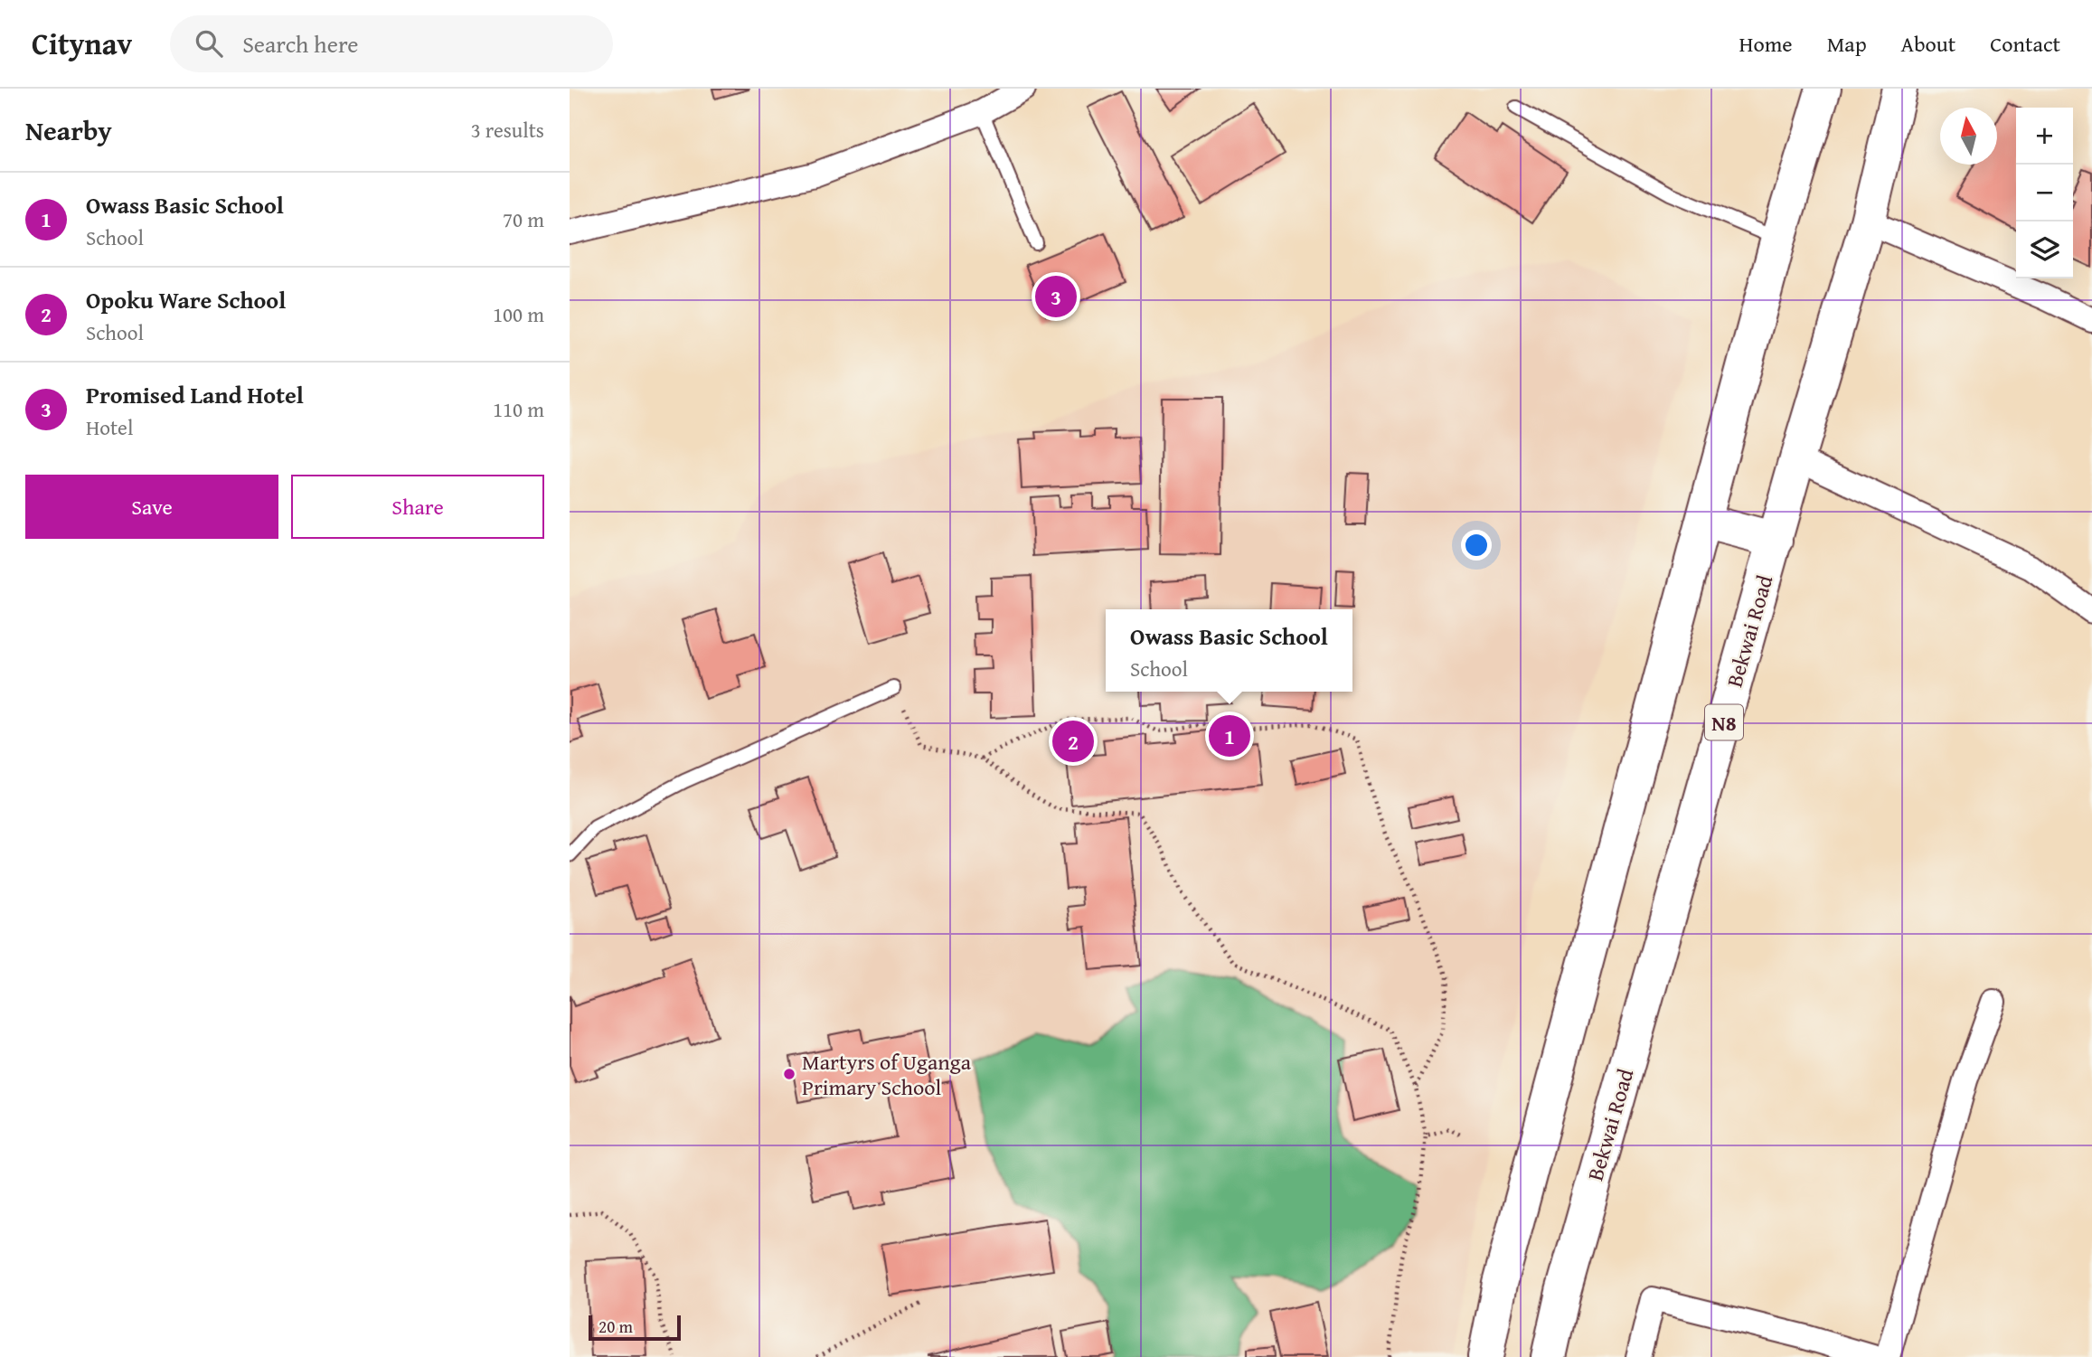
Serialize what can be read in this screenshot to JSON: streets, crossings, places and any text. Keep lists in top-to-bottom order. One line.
{"streets":{"highway":["Bekwai Road","N8"]},"places":["Martyrs of Uganga Primary School"],"scale_bar":"20 m","north":"top","page":{"header":"Citynav","search":"Search here","nav":["Home","Map","About","Contact"],"heading":["Nearby","3 results"],"map_buttons":["+","−"],"list":[{"mark":"1","name":"Owass Basic School","note":"School","value":"70 m"},{"mark":"2","name":"Opoku Ware School","note":"School","value":"100 m"},{"mark":"3","name":"Promised Land Hotel","note":"Hotel","value":"110 m"}],"pins":["3","1","2"],"buttons":["Save","Share"],"popup":["Owass Basic School","School"],"scale":"20 m"}}
